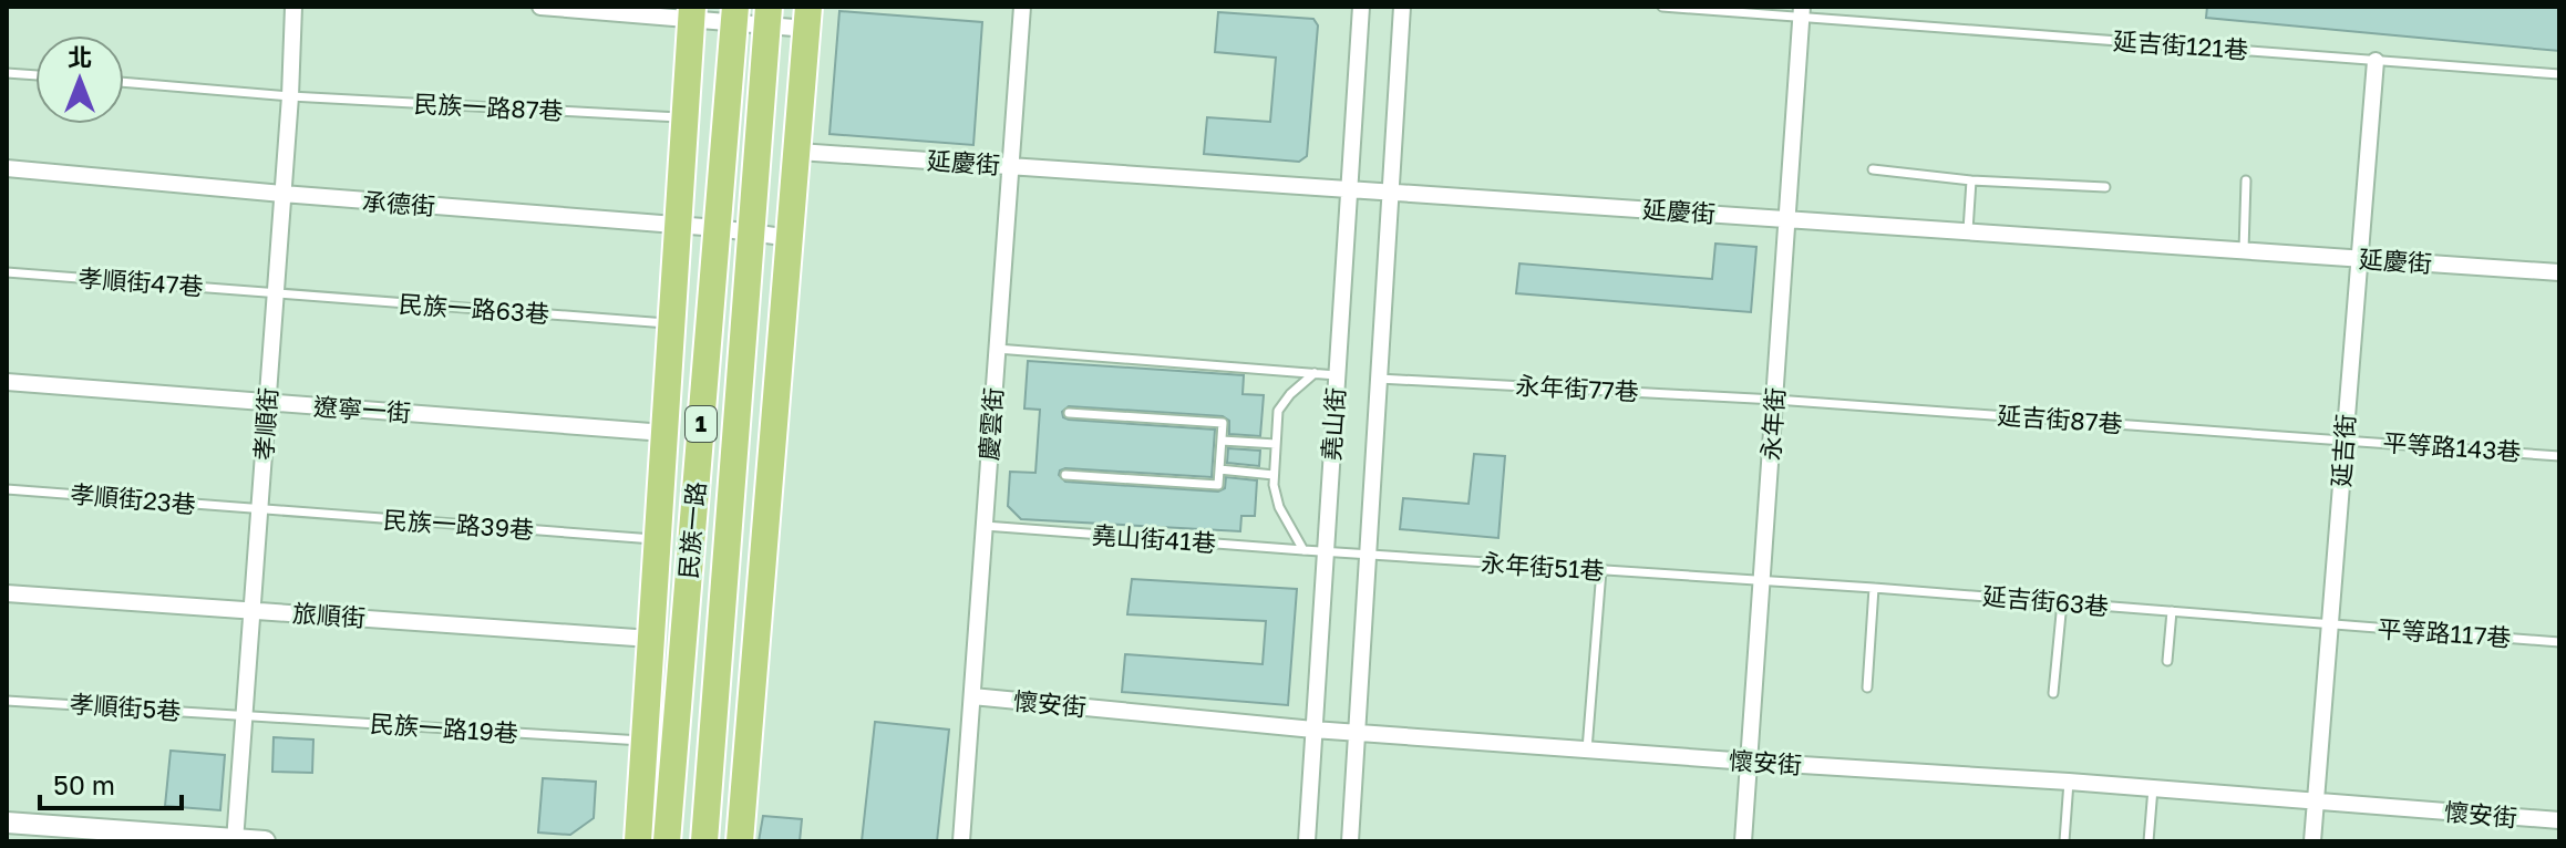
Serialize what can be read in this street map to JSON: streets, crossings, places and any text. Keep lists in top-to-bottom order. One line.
{"streets":{"main road":["1","民族一路"],"street":["延慶街","承德街","遼寧一街","孝順街","慶雲街","堯山街","永年街","延吉街","旅順街","懷安街"],"lane":["延吉街121巷","民族一路87巷","孝順街47巷","民族一路63巷","永年街77巷","延吉街87巷","平等路143巷","孝順街23巷","民族一路39巷","堯山街41巷","永年街51巷","延吉街63巷","平等路117巷","孝順街5巷","民族一路19巷"]},"crossings":[["延吉街121巷","永年街"],["延吉街121巷","延吉街"],["民族一路87巷","孝順街"],["民族一路87巷","民族一路"],["延慶街","慶雲街"],["延慶街","堯山街"],["延慶街","永年街"],["延慶街","延吉街"],["承德街","孝順街"],["承德街","民族一路"],["孝順街47巷","民族一路63巷"],["孝順街47巷","孝順街"],["民族一路63巷","孝順街"],["民族一路63巷","民族一路"],["永年街77巷","延吉街87巷"],["永年街77巷","堯山街"],["永年街77巷","永年街"],["遼寧一街","孝順街"],["遼寧一街","民族一路"],["延吉街87巷","永年街"],["延吉街87巷","平等路143巷"],["延吉街87巷","延吉街"],["孝順街","孝順街23巷"],["孝順街","民族一路39巷"],["孝順街","旅順街"],["孝順街","孝順街5巷"],["孝順街","民族一路19巷"],["慶雲街","堯山街41巷"],["慶雲街","懷安街"],["堯山街","堯山街41巷"],["堯山街","永年街51巷"],["堯山街","懷安街"],["永年街","永年街51巷"],["永年街","延吉街63巷"],["永年街","懷安街"],["平等路143巷","延吉街"],["延吉街","延吉街63巷"],["延吉街","平等路117巷"],["延吉街","懷安街"],["孝順街23巷","民族一路39巷"],["民族一路39巷","民族一路"],["民族一路","旅順街"],["民族一路","民族一路19巷"],["堯山街41巷","永年街51巷"],["永年街51巷","延吉街63巷"],["延吉街63巷","平等路117巷"],["孝順街5巷","民族一路19巷"]],"scale_bar":"50 m","north":"top"}
